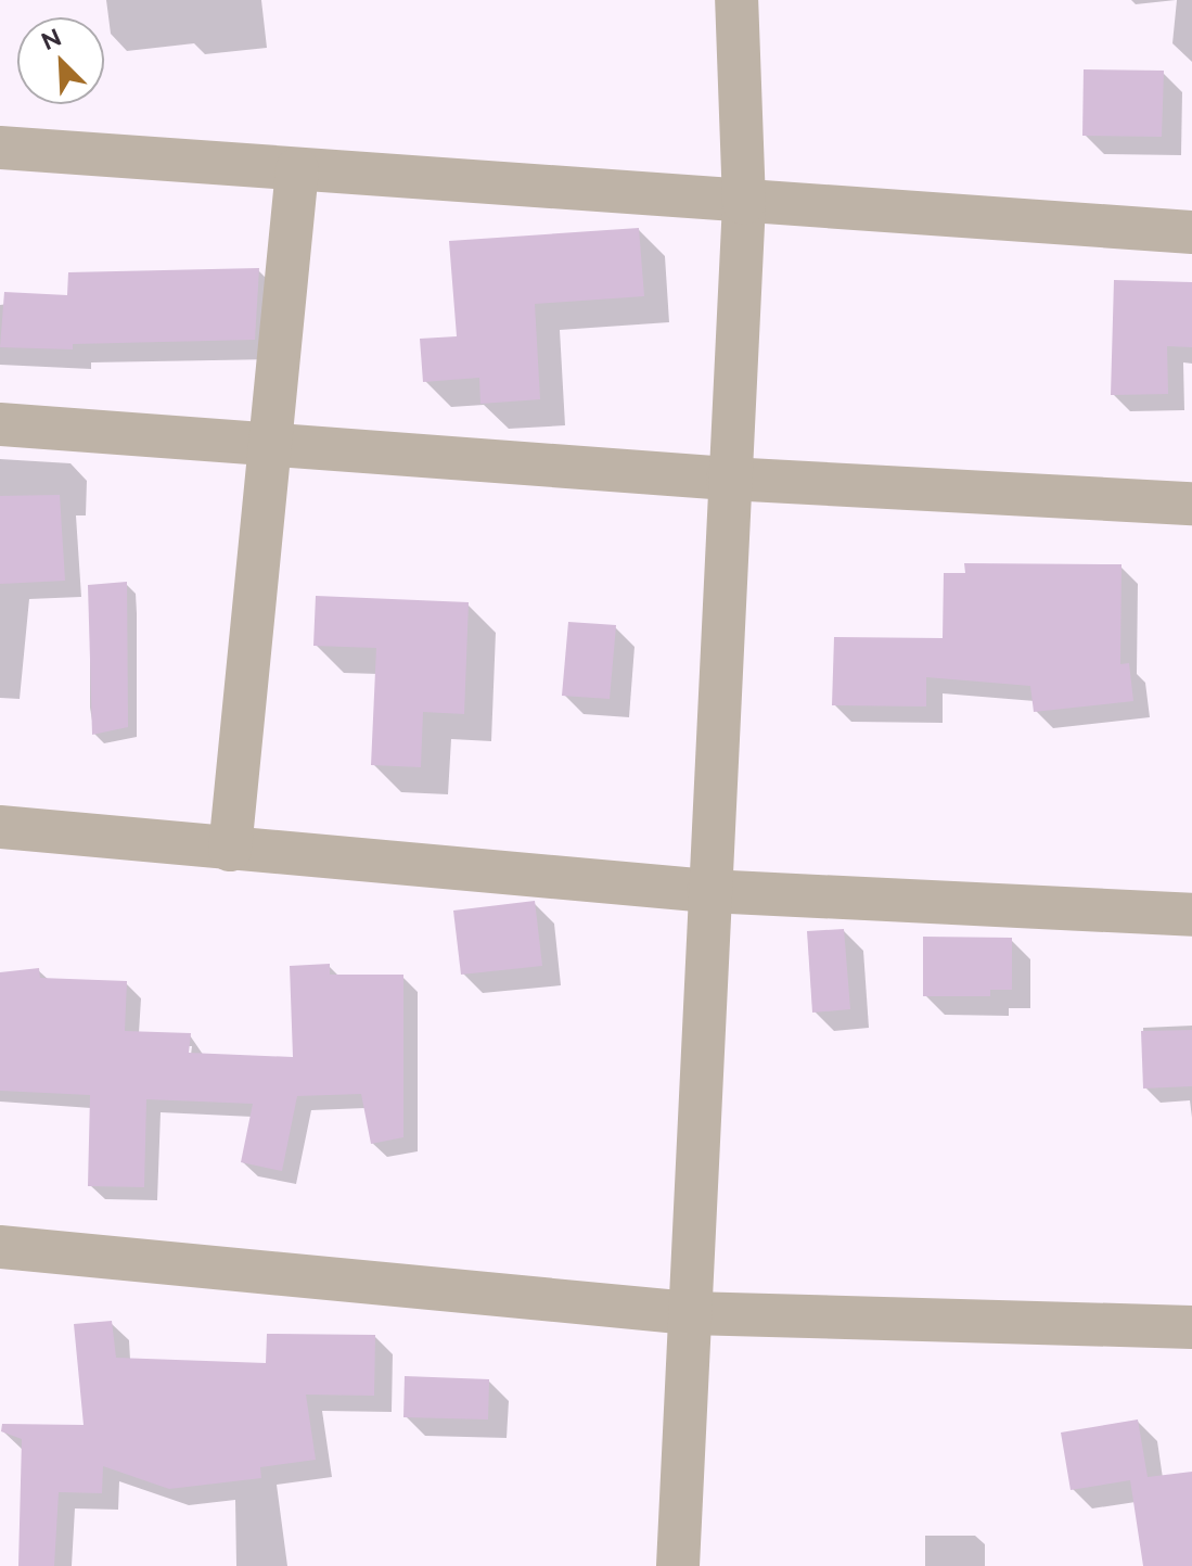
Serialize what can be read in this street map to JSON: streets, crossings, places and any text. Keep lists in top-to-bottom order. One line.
{"north":"top left"}
